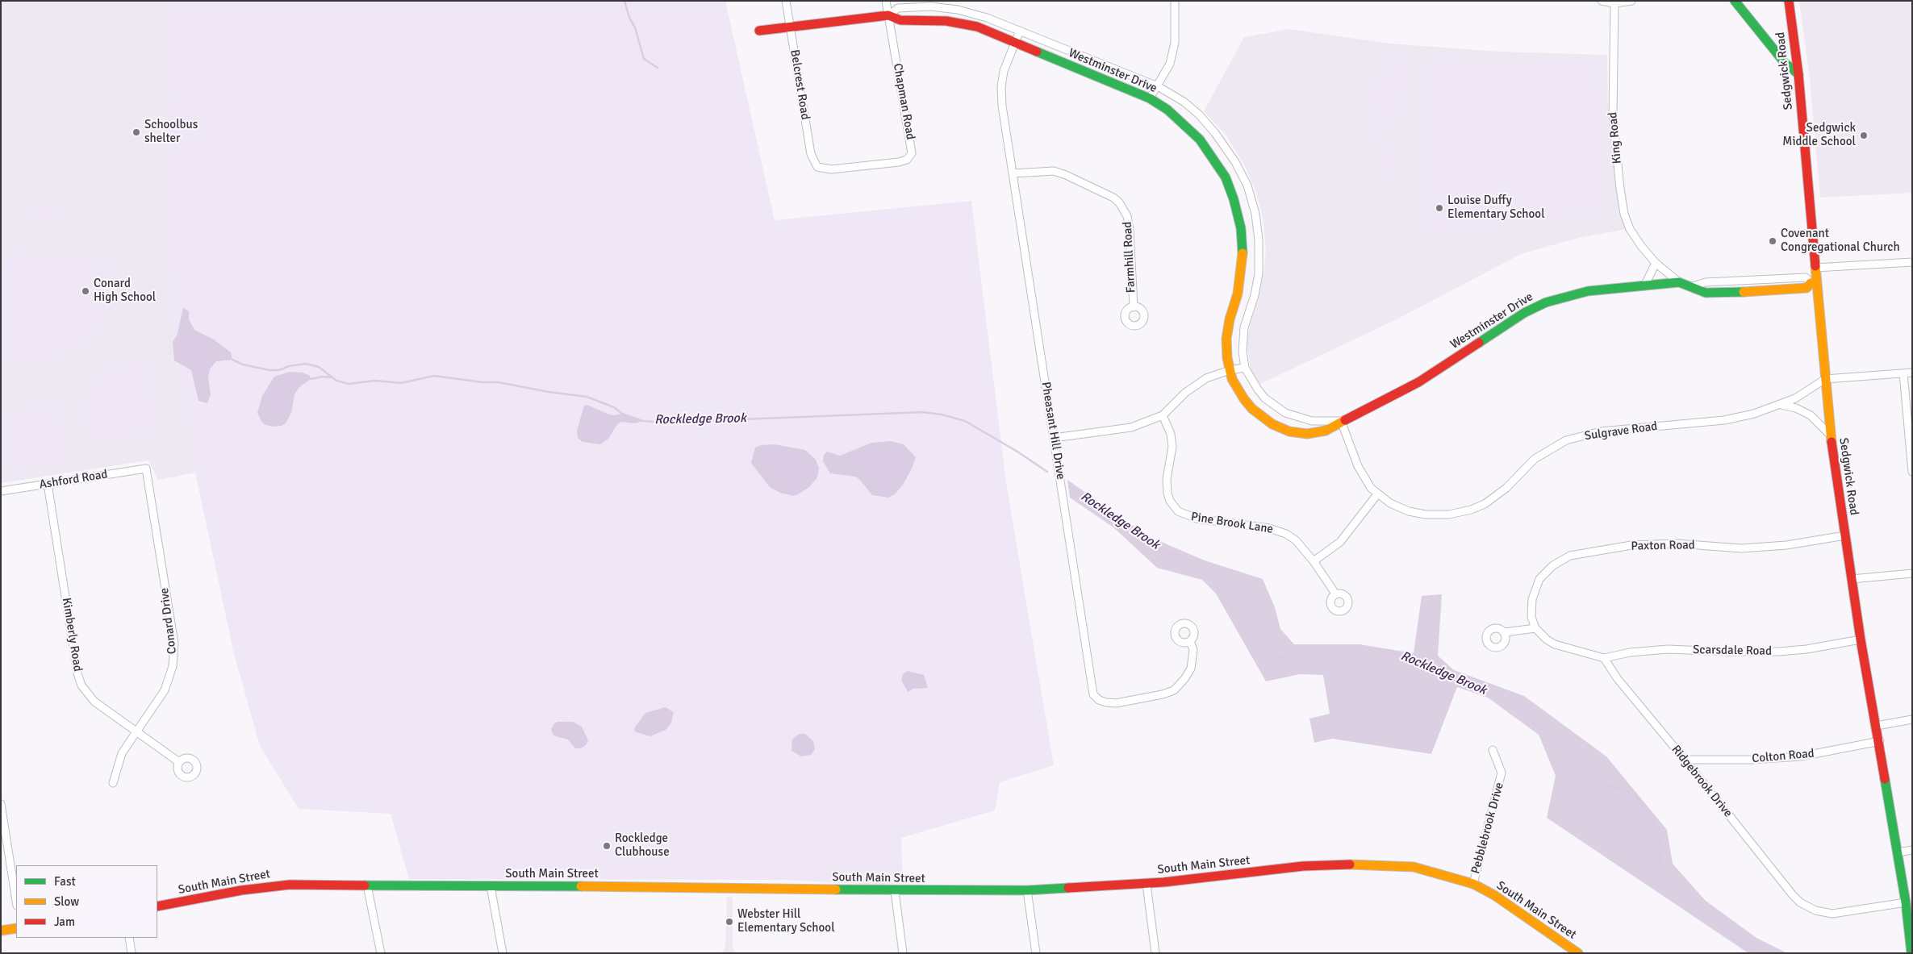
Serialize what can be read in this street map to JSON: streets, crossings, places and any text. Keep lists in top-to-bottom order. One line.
{"streets":{"main road":["Westminster Drive","Sedgwick Road","South Main Street"],"street":["Belcrest Road","Chapman Road","King Road","Farmhill Road","Pheasant Hill Drive","Sulgrave Road","Ashford Road","Pine Brook Lane","Paxton Road","Conard Drive","Kimberly Road","Scarsdale Road","Colton Road","Ridgebrook Drive","Pebblebrook Drive"]},"crossings":[["Westminster Drive","Sedgwick Road"],["Westminster Drive","Belcrest Road"],["Westminster Drive","Chapman Road"],["Westminster Drive","King Road"],["Westminster Drive","Pheasant Hill Drive"],["Westminster Drive","Sulgrave Road"],["Sedgwick Road","Sulgrave Road"],["Sedgwick Road","Paxton Road"],["Sedgwick Road","Scarsdale Road"],["Sedgwick Road","Colton Road"],["Sedgwick Road","Ridgebrook Drive"],["Belcrest Road","Chapman Road"],["Farmhill Road","Pheasant Hill Drive"],["Ashford Road","Conard Drive"],["Ashford Road","Kimberly Road"],["Conard Drive","Kimberly Road"],["Scarsdale Road","Ridgebrook Drive"],["Colton Road","Ridgebrook Drive"],["Pebblebrook Drive","South Main Street"]],"water":["Rockledge Brook"],"places":["Schoolbus shelter","Sedgwick Middle School","Louise Duffy Elementary School","Covenant Congregational Church","Conard High School","Rockledge Clubhouse","Webster Hill Elementary School"],"legend":["Fast","Slow","Jam"]}
